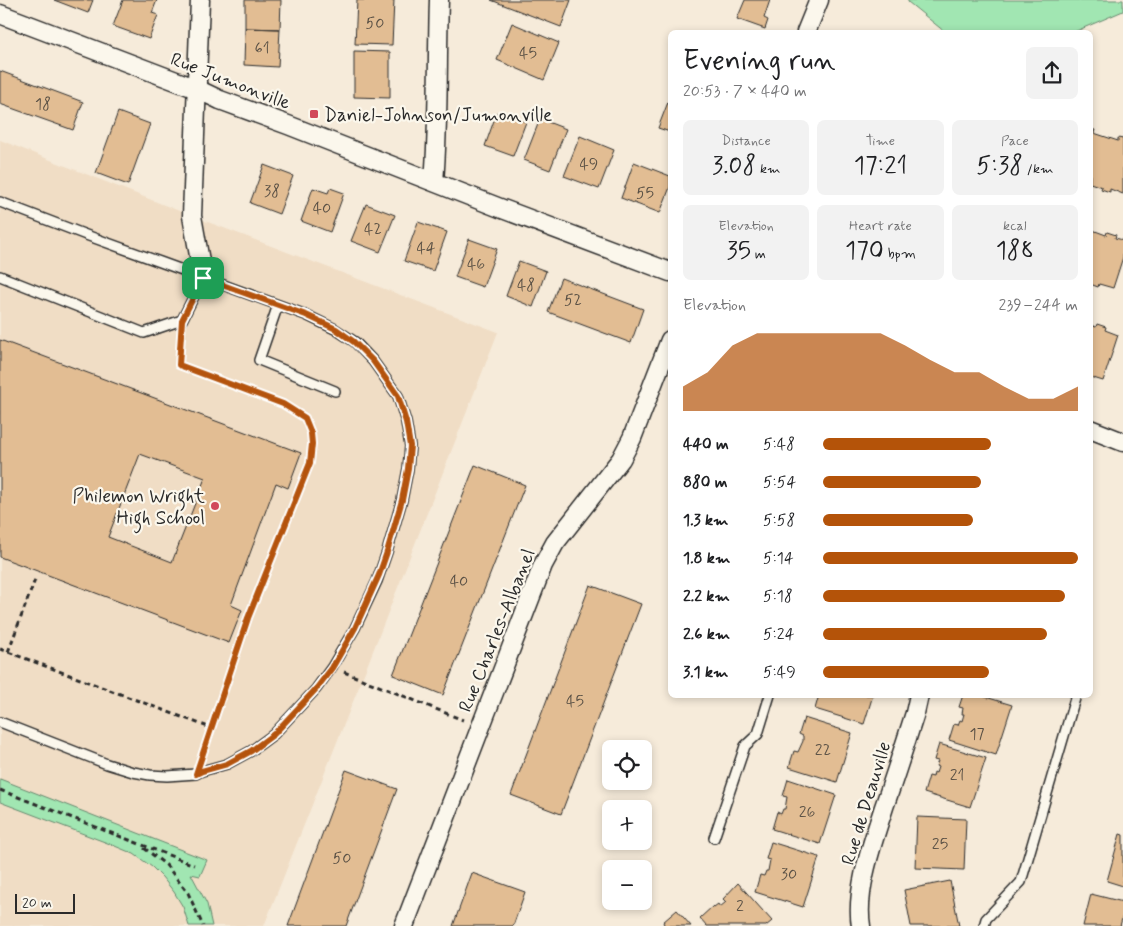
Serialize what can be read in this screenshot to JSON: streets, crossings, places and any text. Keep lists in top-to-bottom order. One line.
{"streets":{"street":["Rue Jumonville","Rue Charles-Albanel","Rue de Deauville"]},"places":{"transit":["Daniel-Johnson/Jumonville"],"other":["Philemon Wright High School"]},"house_numbers":["50","61","45","18","49","38","55","40","42","44","46","48","52","40","45","17","22","21","26","25","50","30","2"],"scale_bar":"20 m","page":{"heading":["Evening run","20:53 · 7 × 440 m"],"stats":[["Distance","3.08 km"],["Time","17:21"],["Pace","5:38 /km"],["Elevation","35 m"],["Heart rate","170 bpm"],["kcal","188"]],"chart":["Elevation","239–244 m"],"list":[{"name":"440 m","note":"5:48"},{"name":"880 m","note":"5:54"},{"name":"1.3 km","note":"5:58"},{"name":"1.8 km","note":"5:14"},{"name":"2.2 km","note":"5:18"},{"name":"2.6 km","note":"5:24"},{"name":"3.1 km","note":"5:49"}],"map_buttons":["+","−"],"scale":"20 m"}}
